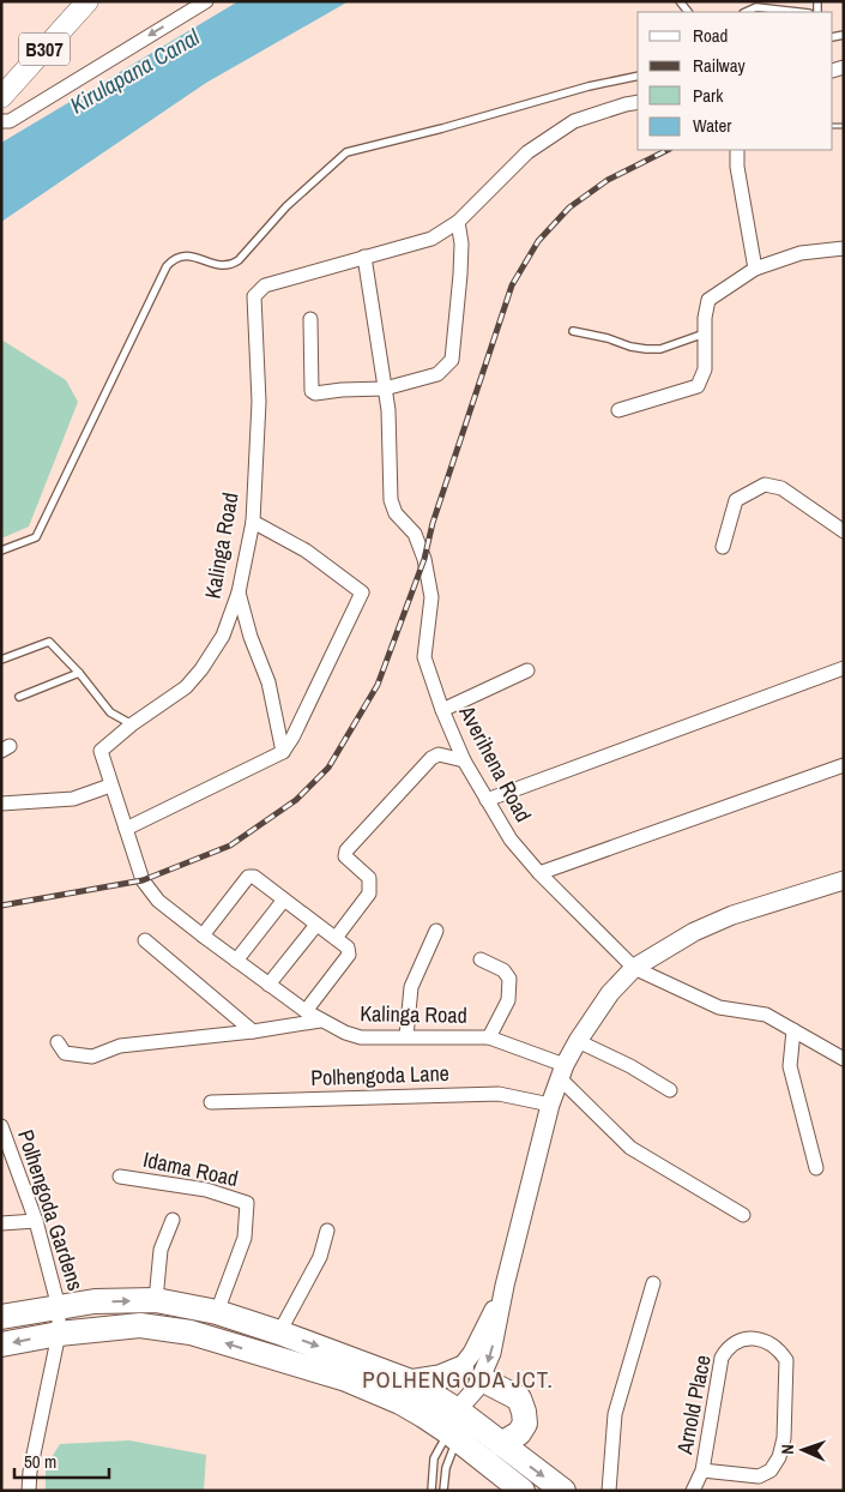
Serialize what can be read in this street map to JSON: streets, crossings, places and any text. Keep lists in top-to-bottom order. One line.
{"streets":{"main road":["B307"],"street":["Kalinga Road","Averihena Road","Polhengoda Lane","Idama Road","Polhengoda Gardens","Arnold Place"]},"crossings":[["Kalinga Road","Averihena Road"]],"districts":["POLHENGODA JCT."],"water":["Kirulapana Canal"],"legend":["Road","Railway","Park","Water"],"scale_bar":"50 m","north":"left"}
